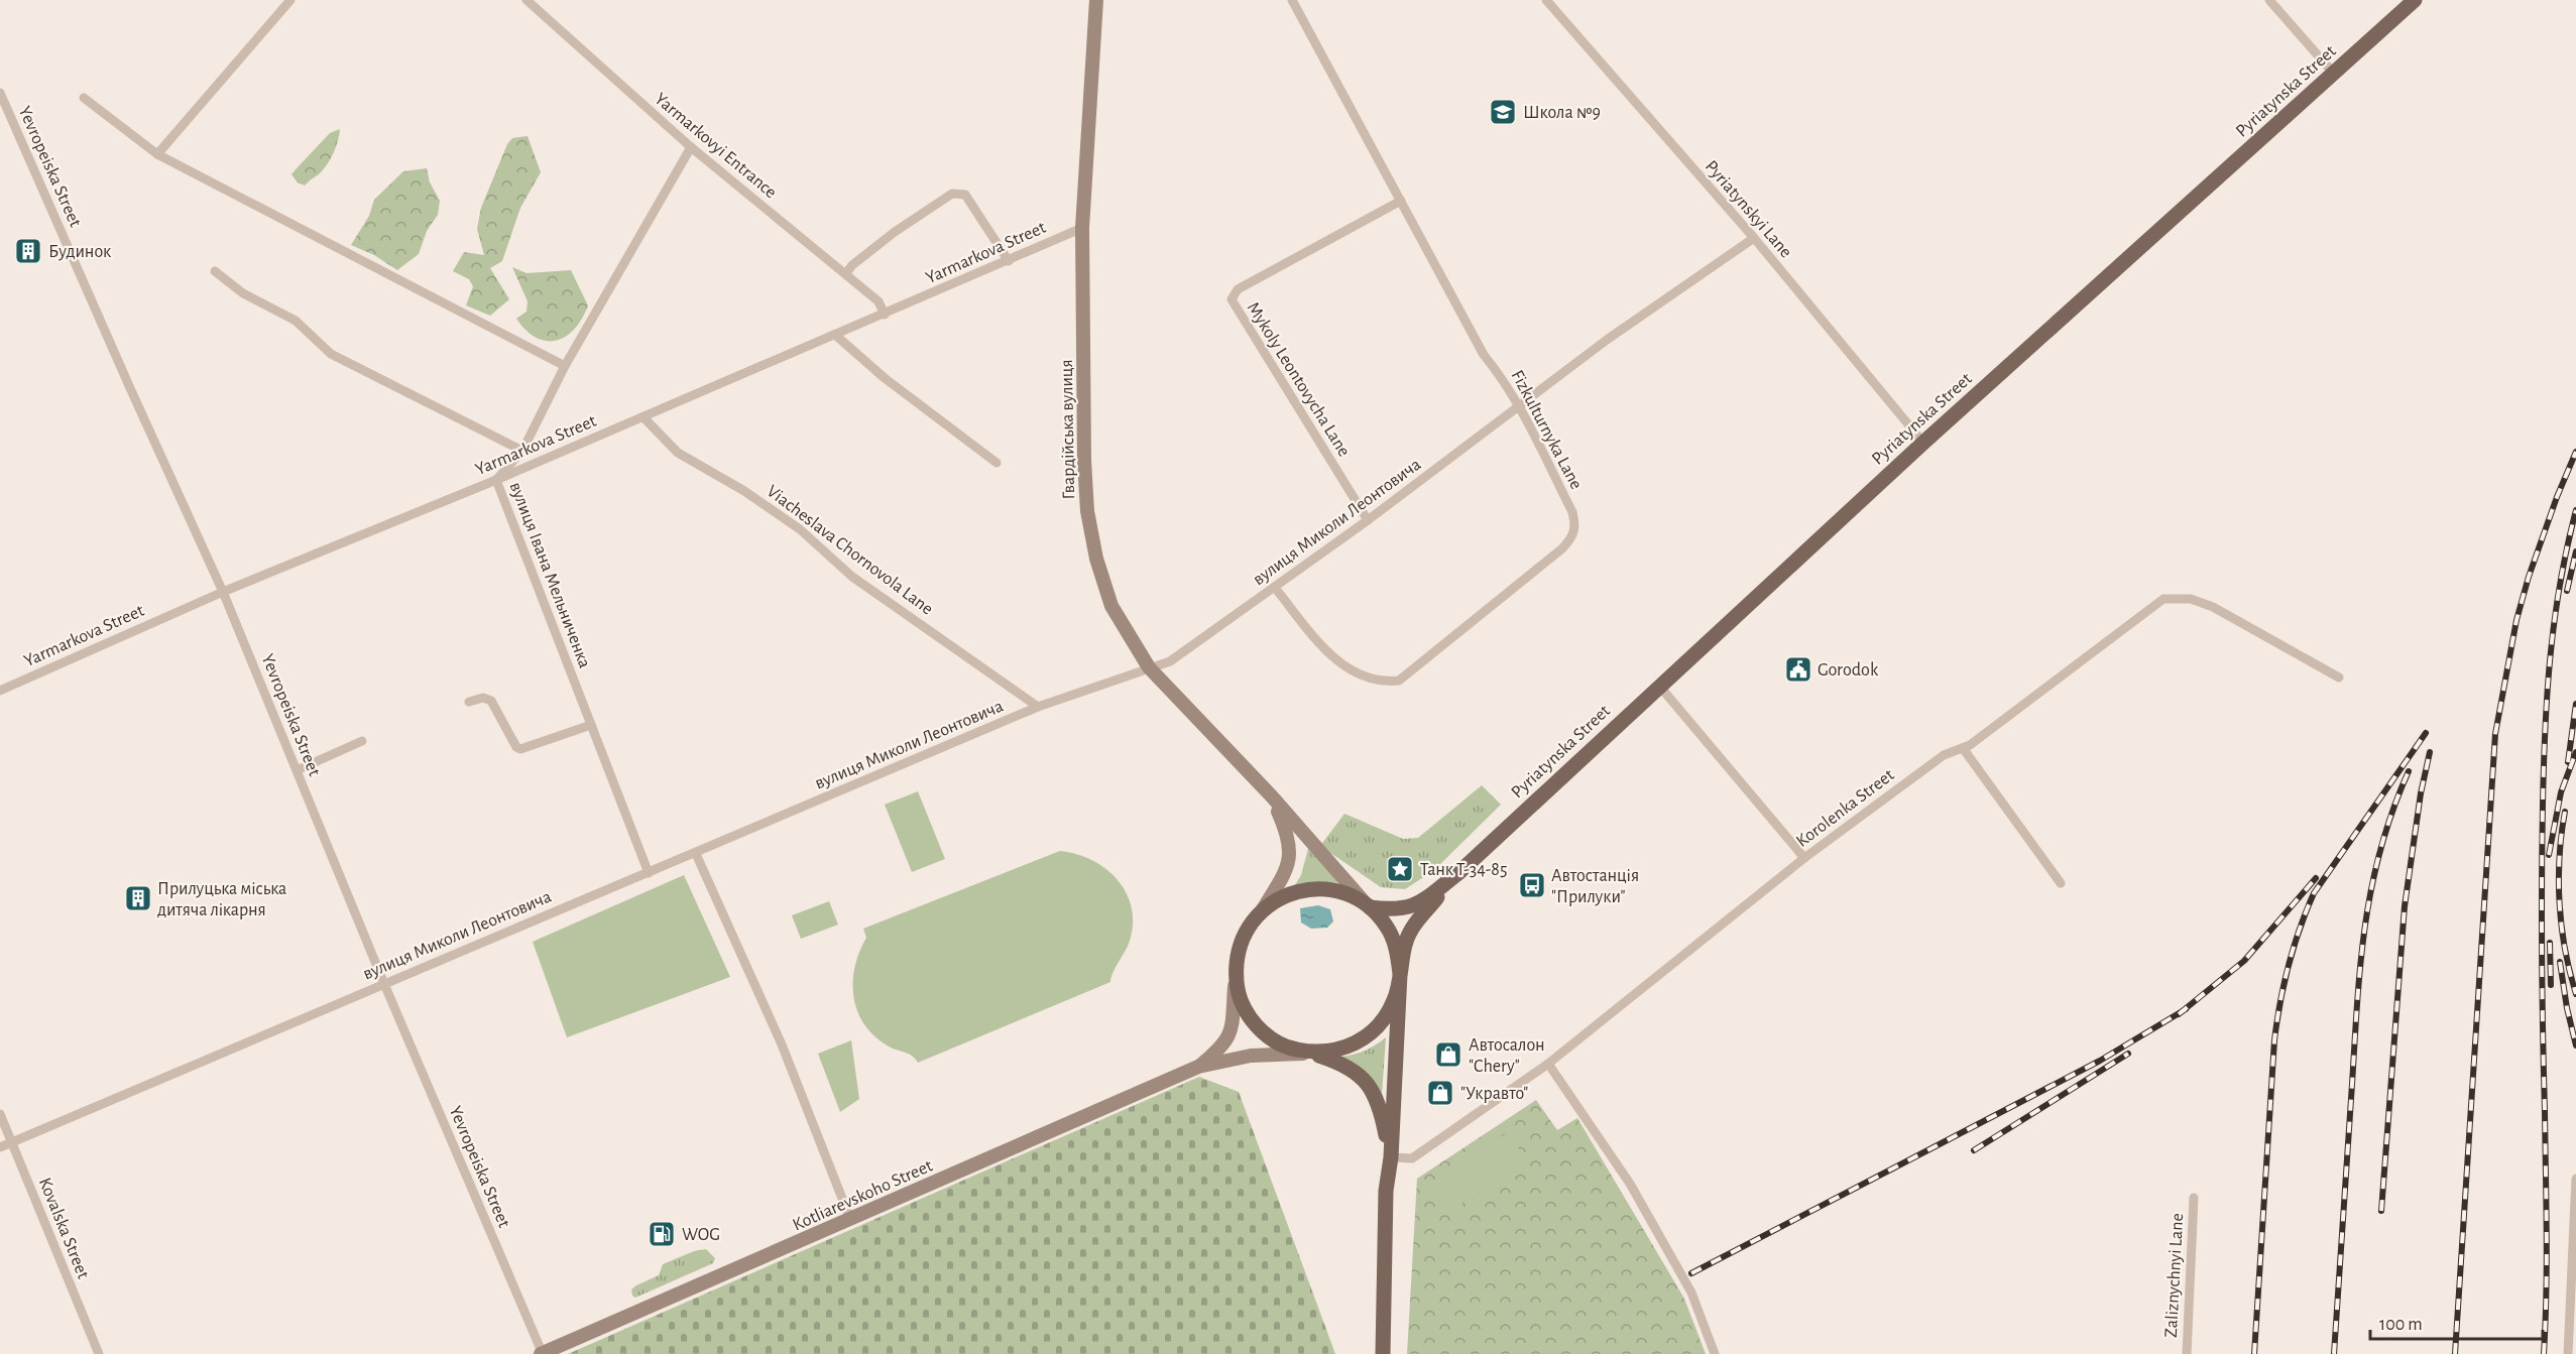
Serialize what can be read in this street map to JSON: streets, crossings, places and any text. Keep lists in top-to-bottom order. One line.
{"streets":{"main road":["Pyriatynska Street","Гвардійська вулиця","Kotliarevskoho Street"],"street":["Yarmarkovyi Entrance","Yevropeiska Street","Pyriatynskyi Lane","Yarmarkova Street","Mykoly Leontovycha Lane","Fizkulturnyka Lane","вулиця Миколи Леонтовича","Viacheslava Chornovola Lane","вулиця Івана Мельниченка","Korolenka Street","Kovalska Street","Zaliznychnyi Lane"]},"crossings":[["Pyriatynska Street","Pyriatynskyi Lane"],["Yarmarkovyi Entrance","Yarmarkova Street"],["Yarmarkovyi Entrance","вулиця Івана Мельниченка"],["Yevropeiska Street","Yarmarkova Street"],["Yevropeiska Street","вулиця Миколи Леонтовича"],["Yevropeiska Street","Kotliarevskoho Street"],["Pyriatynskyi Lane","вулиця Миколи Леонтовича"],["Yarmarkova Street","Гвардійська вулиця"],["Yarmarkova Street","Viacheslava Chornovola Lane"],["Yarmarkova Street","вулиця Івана Мельниченка"],["Mykoly Leontovycha Lane","Fizkulturnyka Lane"],["Mykoly Leontovycha Lane","вулиця Миколи Леонтовича"],["Гвардійська вулиця","вулиця Миколи Леонтовича"],["Fizkulturnyka Lane","вулиця Миколи Леонтовича"],["вулиця Миколи Леонтовича","Viacheslava Chornovola Lane"],["вулиця Миколи Леонтовича","вулиця Івана Мельниченка"],["вулиця Миколи Леонтовича","Kovalska Street"]],"places":{"school or university":["Школа №9"],"building":["Будинок","Прилуцька міська дитяча лікарня"],"public building":["Gorodok"],"place":["Танк Т-34-85"],"bus stop":["Автостанція \"Прилуки\""],"shop":["Автосалон \"Chery\"","\"Укравто\""],"fuel station":["WOG"]},"scale_bar":"100 m"}
